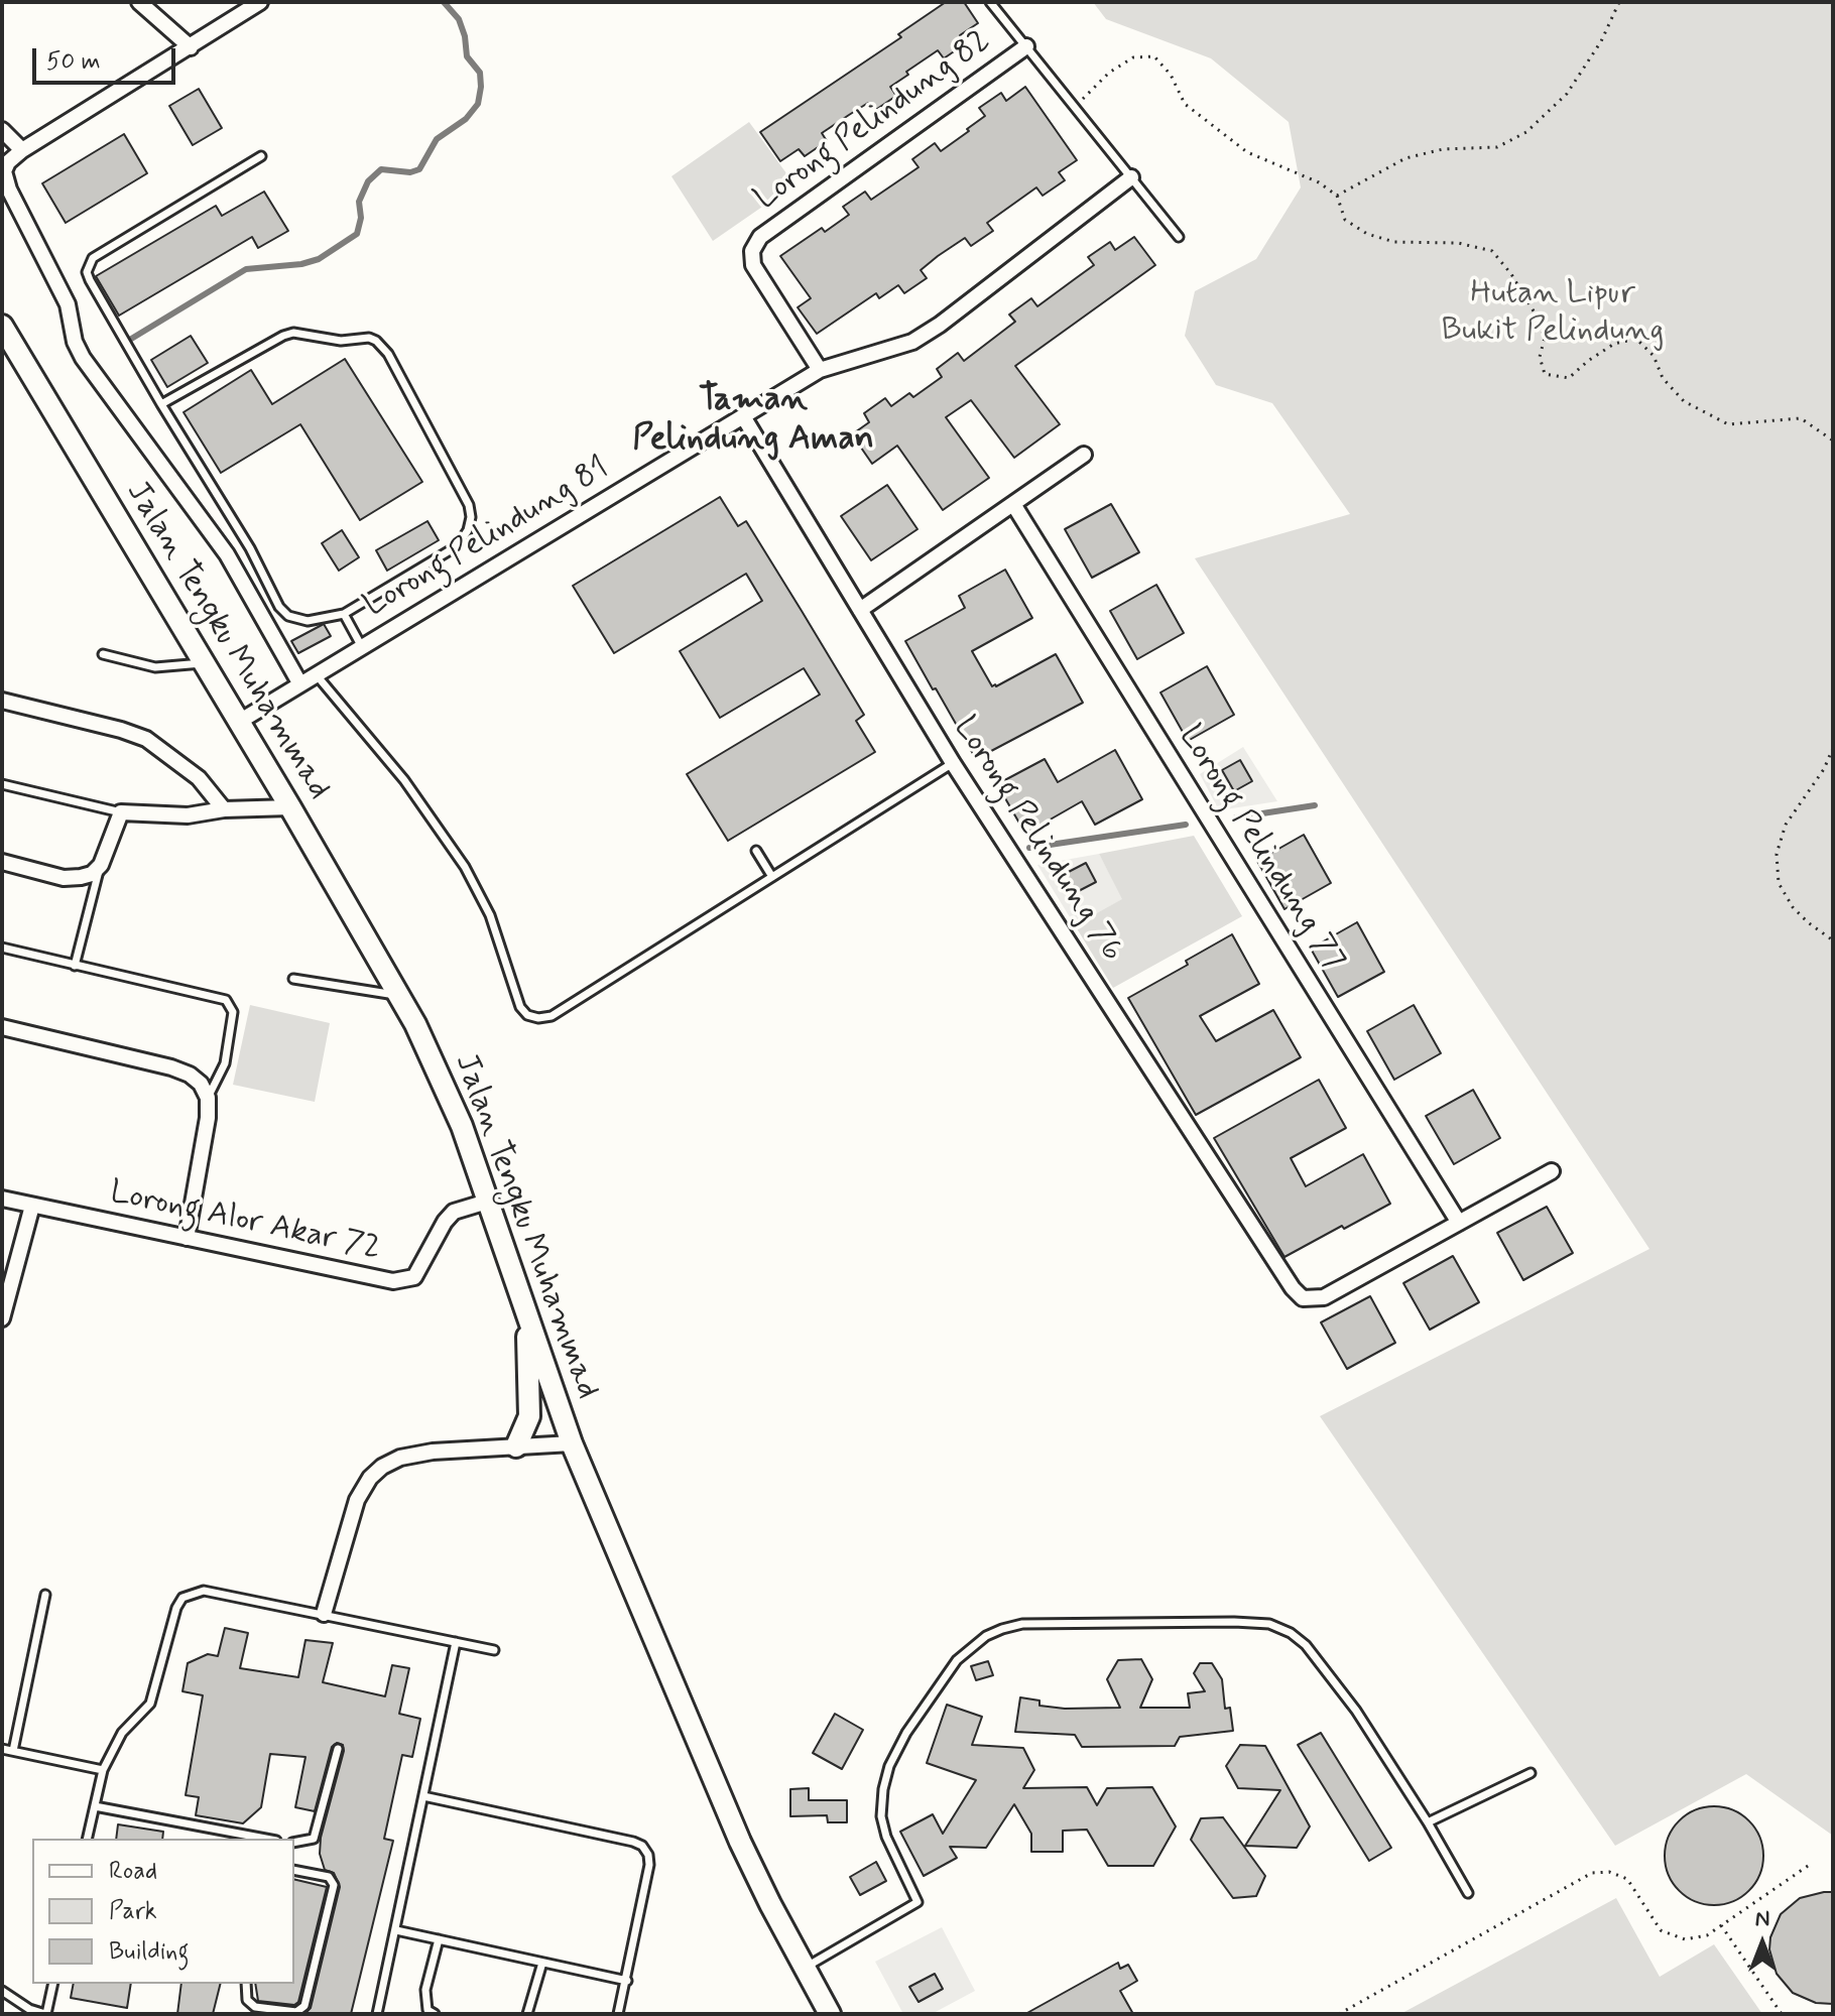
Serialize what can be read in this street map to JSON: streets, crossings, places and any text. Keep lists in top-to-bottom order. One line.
{"streets":{"main road":["Jalan Tengku Muhammad"],"street":["Lorong Pelindung 82","Lorong Pelindung 81","Lorong Pelindung 76","Lorong Pelindung 77","Lorong Alor Akar 72"]},"crossings":[["Lorong Pelindung 82","Lorong Pelindung 81"],["Lorong Pelindung 81","Jalan Tengku Muhammad"],["Lorong Pelindung 81","Lorong Pelindung 76"],["Jalan Tengku Muhammad","Lorong Alor Akar 72"],["Lorong Pelindung 76","Lorong Pelindung 77"]],"districts":["Taman Pelindung Aman"],"parks":["Hutan Lipur Bukit Pelindung"],"legend":["Road","Park","Building"],"scale_bar":"50 m","north":"top"}
